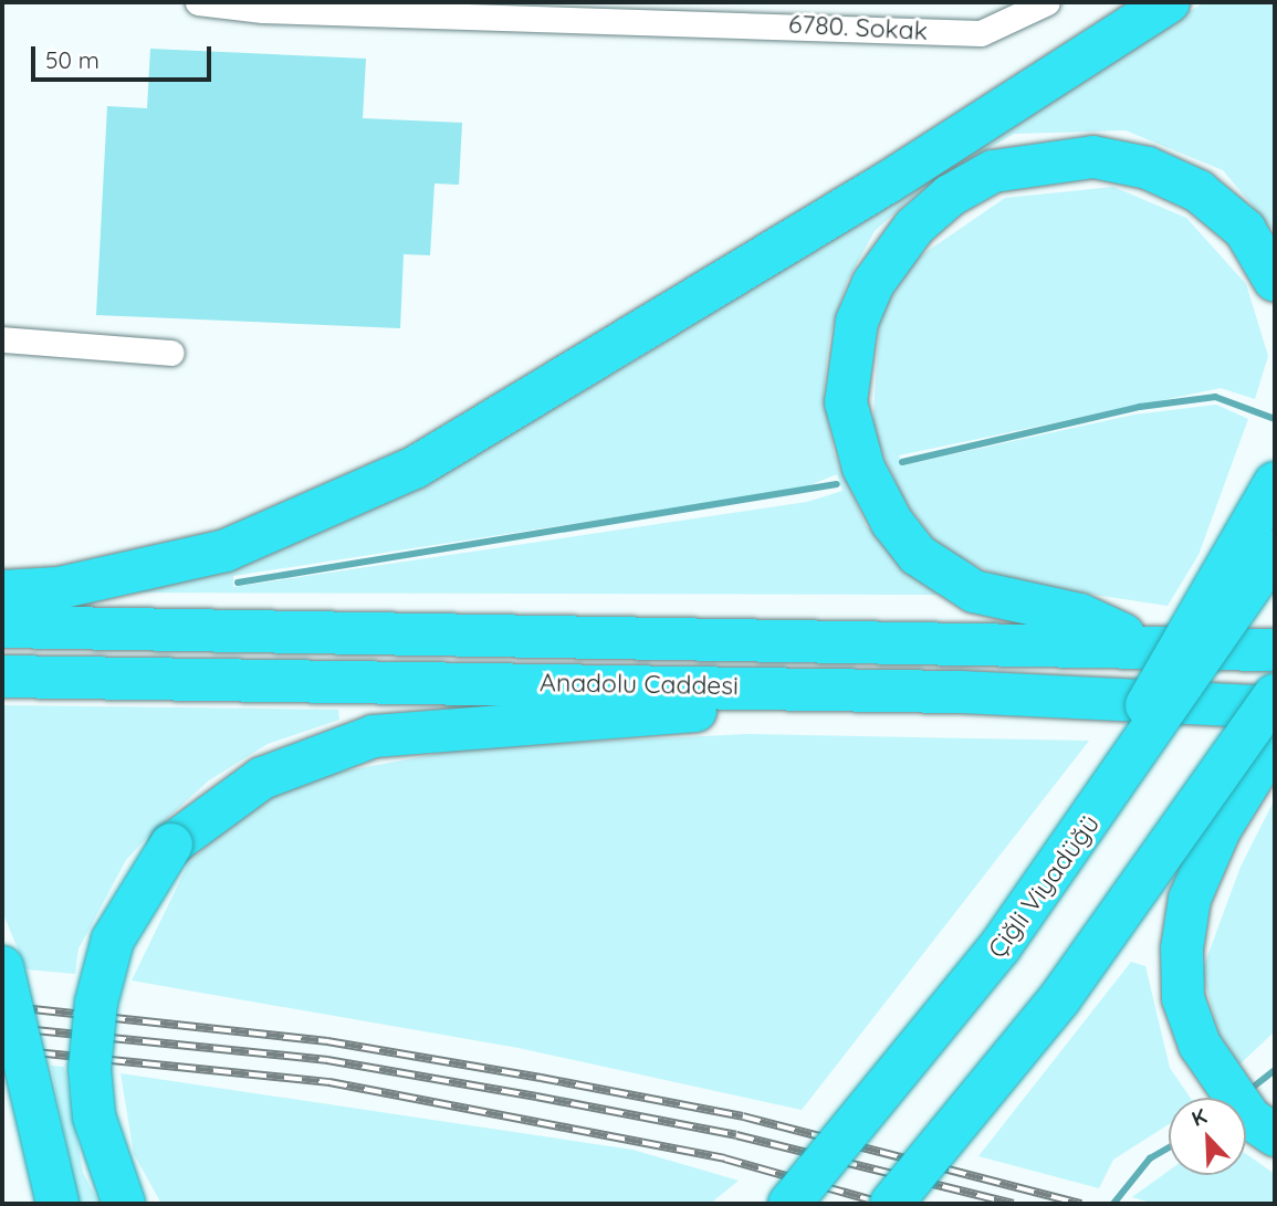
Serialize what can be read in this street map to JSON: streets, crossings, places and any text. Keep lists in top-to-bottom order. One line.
{"streets":{"highway":["Anadolu Caddesi","Çiğli Viyadüğü"],"street":["6780. Sokak"]},"scale_bar":"50 m","north":"top left"}
